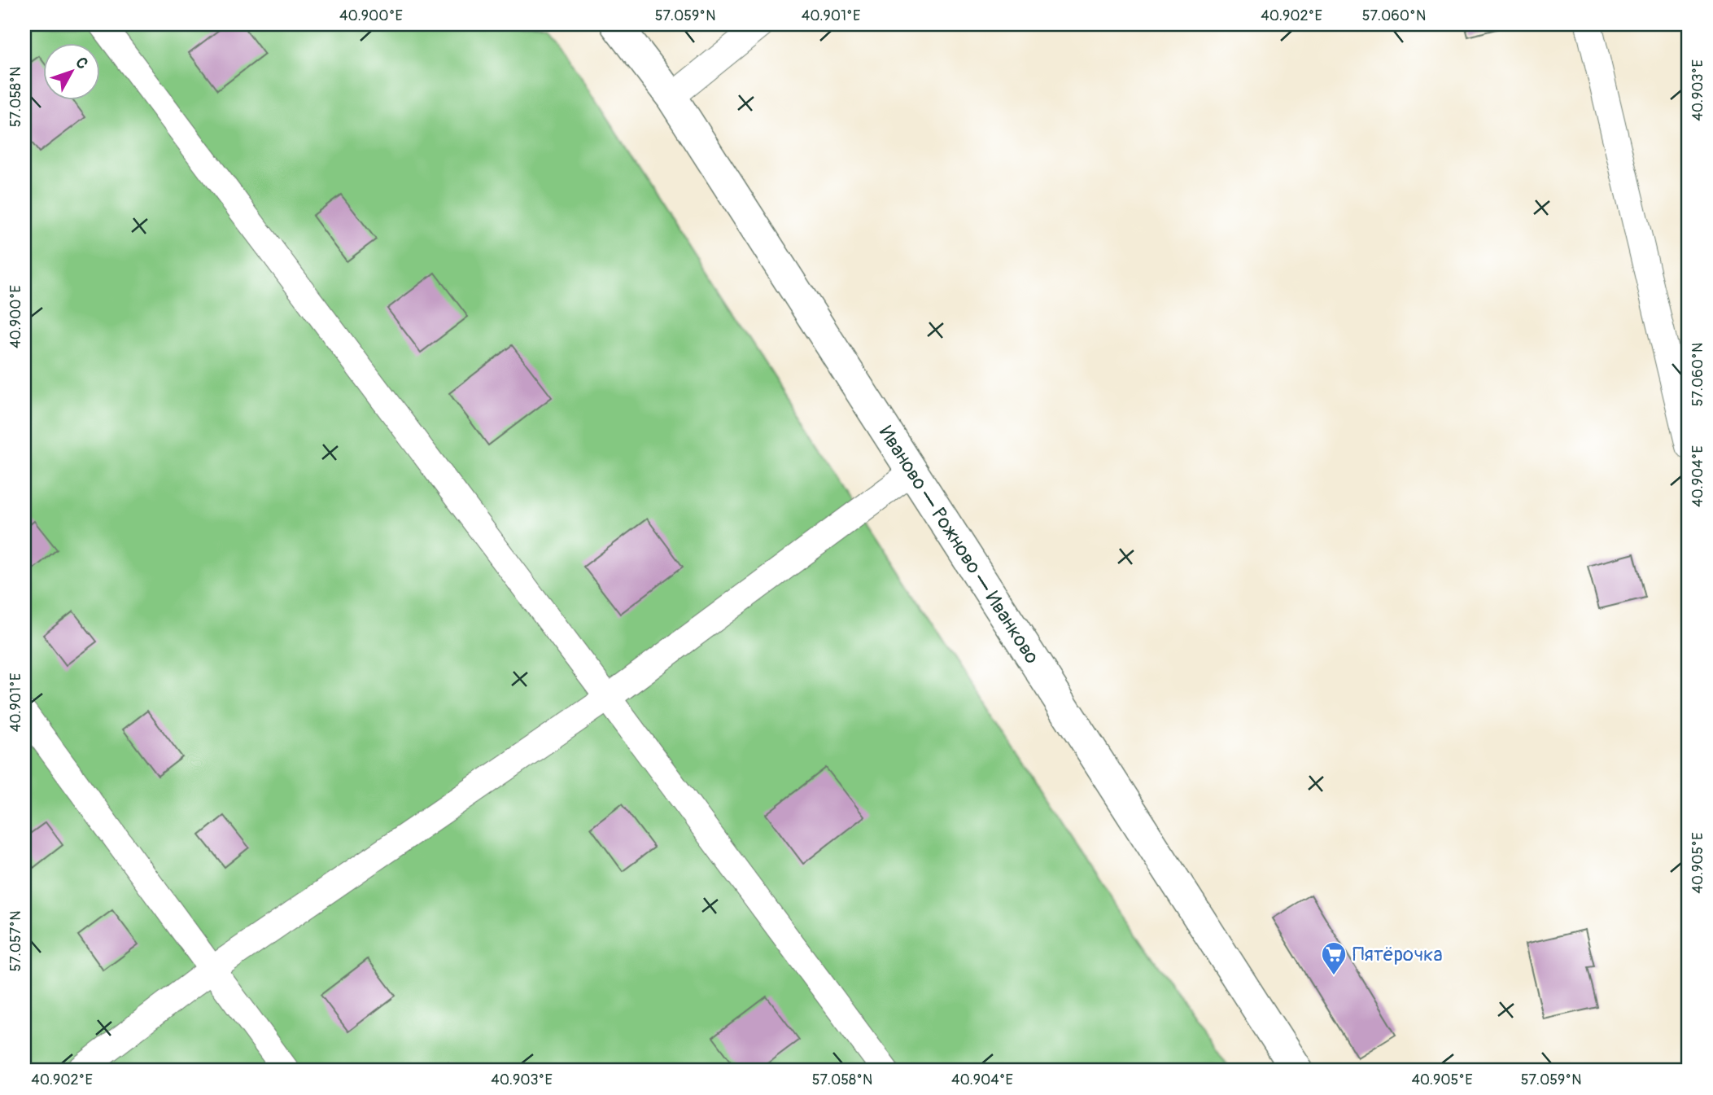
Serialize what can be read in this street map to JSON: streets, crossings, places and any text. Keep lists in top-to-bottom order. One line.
{"streets":{"street":["Иваново — Рожново — Иванково"]},"places":{"supermarket":["Пятёрочка"]},"north":"top right","coordinates":["40.900°E","57.059°N","40.901°E","40.902°E","57.060°N","40.903°E","57.058°N","40.904°E","40.905°E","57.057°N"]}
